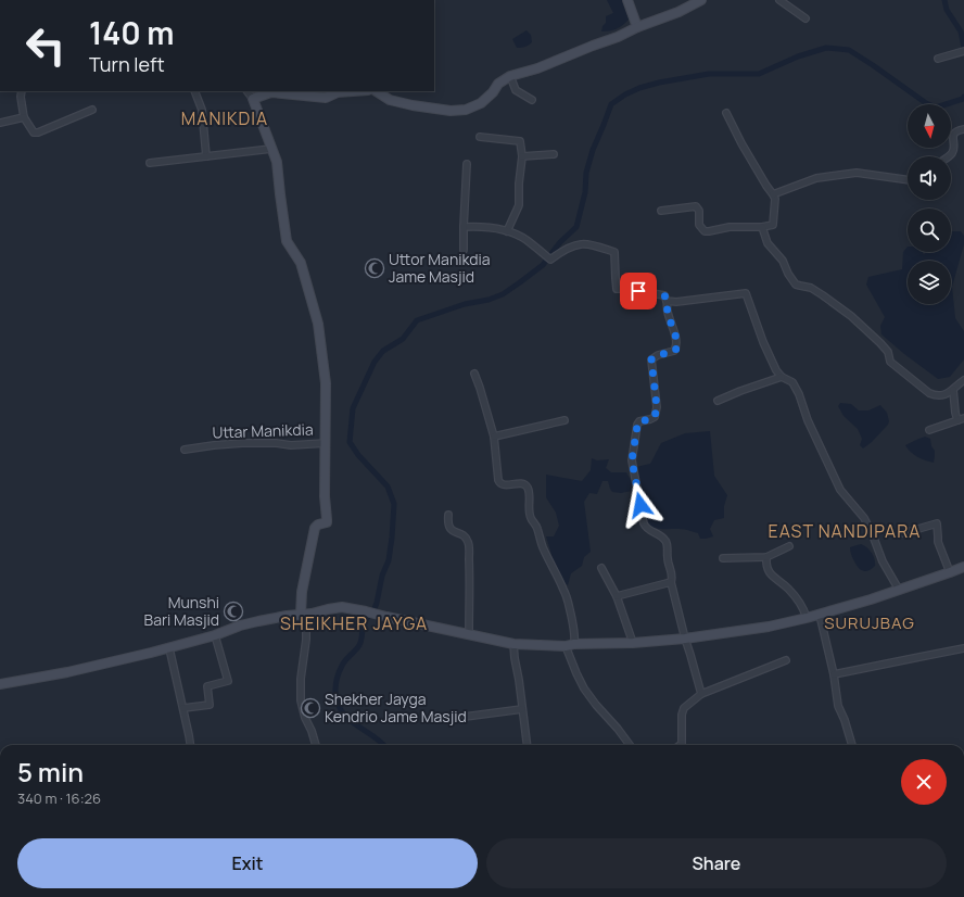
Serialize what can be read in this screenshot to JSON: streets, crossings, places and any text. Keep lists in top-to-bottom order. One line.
{"streets":{"main road":["Uttar Manikdia"]},"districts":["MANIKDIA","EAST NANDIPARA","SHEIKHER JAYGA","SURUJBAG"],"places":{"mosque":["Uttor Manikdia Jame Masjid","Munshi Bari Masjid","Shekher Jayga Kendrio Jame Masjid"]},"north":"bottom","page":{"turn":["140 m","Turn left"],"heading":["5 min","340 m · 16:26"],"buttons":["Exit","Share"]}}
